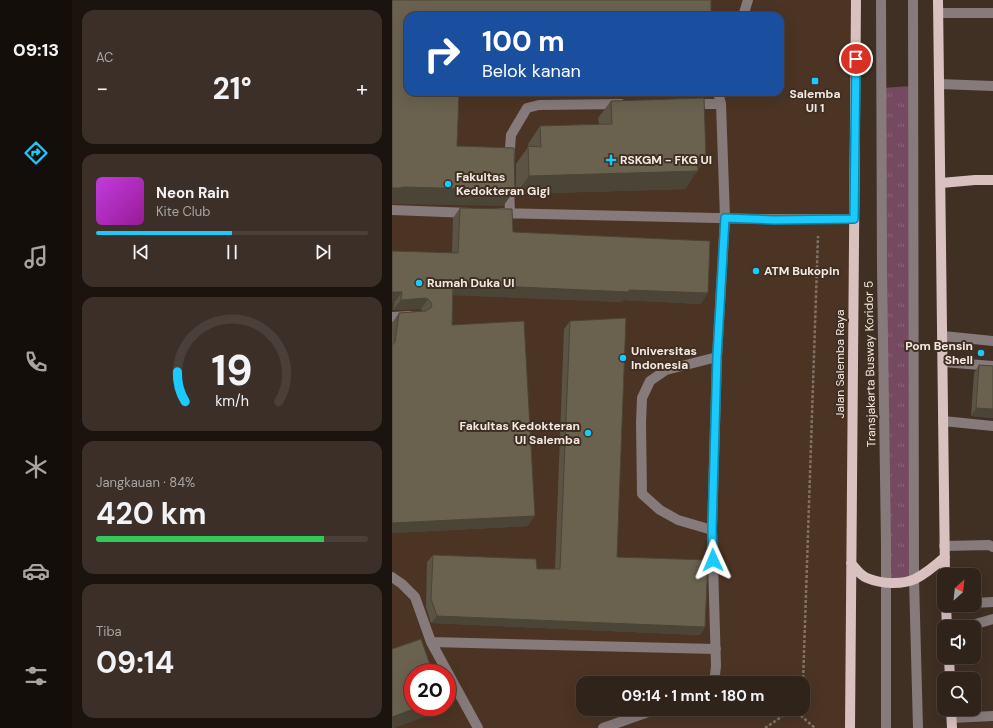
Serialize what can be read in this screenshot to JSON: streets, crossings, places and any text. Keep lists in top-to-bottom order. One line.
{"streets":{"main road":["Jalan Salemba Raya"],"lane":["Transjakarta Busway Koridor 5"]},"places":{"transit":["Salemba UI 1"],"health":["RSKGM - FKG UI"],"other":["Fakultas Kedokteran Gigi","ATM Bukopin","Rumah Duka UI","Pom Bensin Shell","Universitas Indonesia","Fakultas Kedokteran UI Salemba"]},"north":"top right","page":{"tabs":"09:13","tile":["AC",["Jangkauan · 84%","420 km"],["Tiba","09:14"]],"turn":["100 m","Belok kanan"],"heat":["−","21°","+"],"song":["Neon Rain","Kite Club"],"limit":"20","trip":"09:14 · 1 mnt · 180 m","gauge":["19","km/h"]}}
